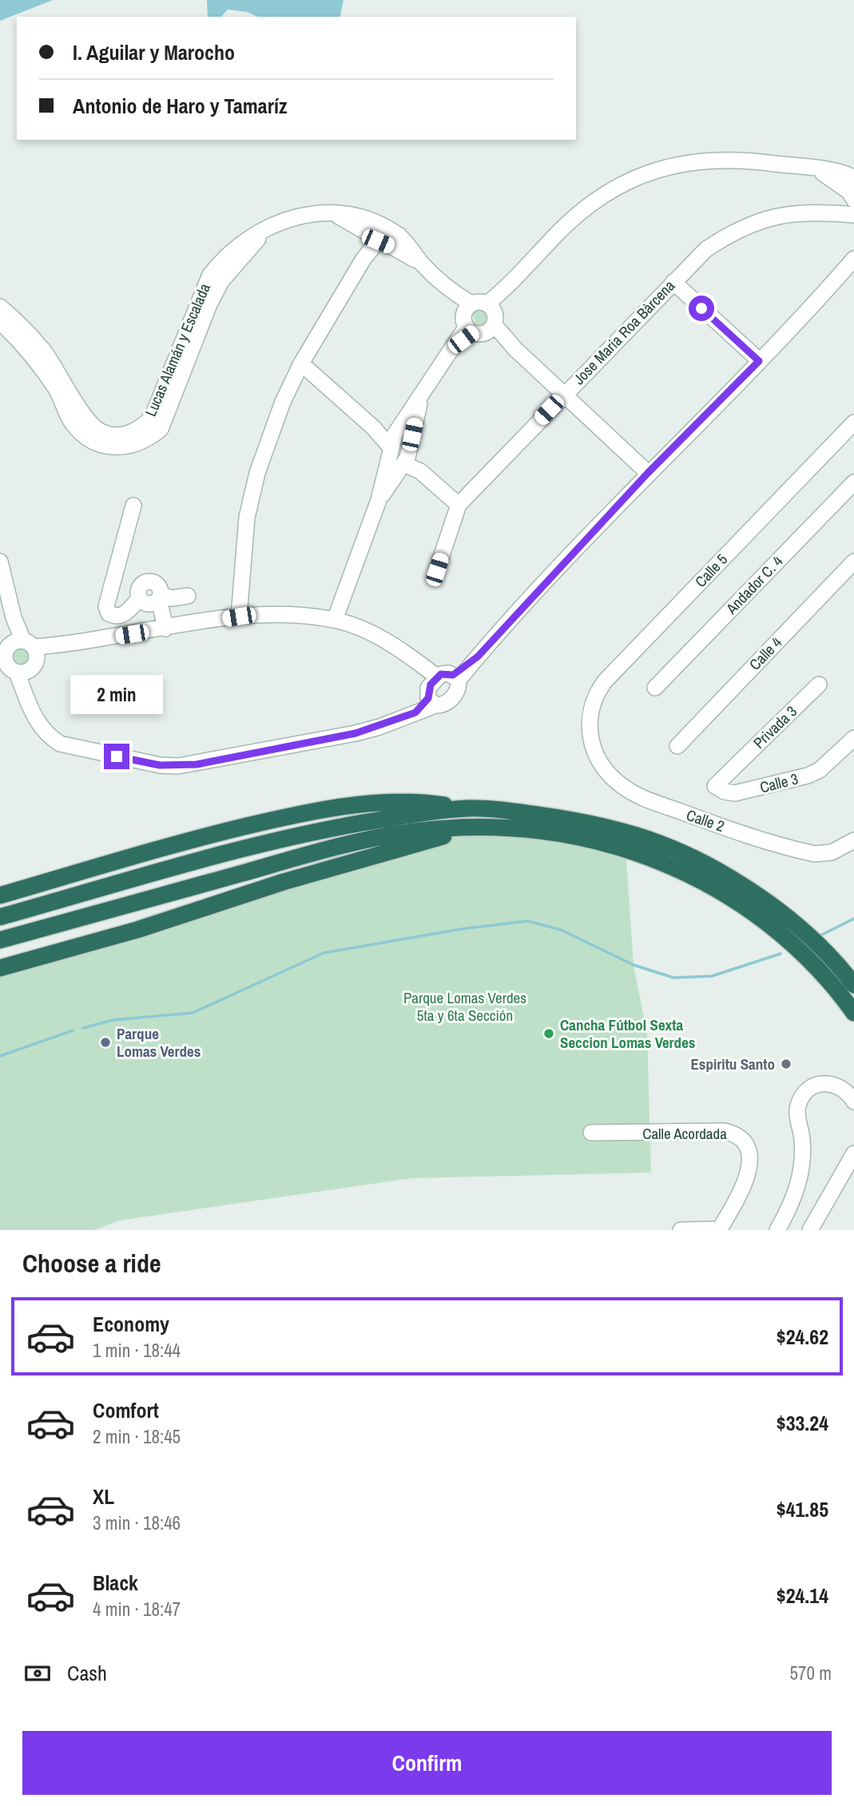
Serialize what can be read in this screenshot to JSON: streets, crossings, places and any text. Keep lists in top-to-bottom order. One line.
{"streets":{"street":["Jose Maria Roa Bàrcena","Lucas Alamán y Escalada","Calle 5","Andador C. 4","Calle 4","Privada 3","Calle 3","Calle 2","Calle Acordada"]},"crossings":[["Jose Maria Roa Bàrcena","Lucas Alamán y Escalada"],["Calle 5","Calle 2"],["Privada 3","Calle 3"]],"parks":["Parque Lomas Verdes 5ta y 6ta Sección"],"places":["Cancha Fútbol Sexta Seccion Lomas Verdes","Parque Lomas Verdes","Espiritu Santo"],"page":{"banner":["I. Aguilar y Marocho","Antonio de Haro y Tamaríz"],"bubble":"2 min","heading":"Choose a ride","list":[{"name":"Economy","note":"1 min · 18:44","value":"$24.62"},{"name":"Comfort","note":"2 min · 18:45","value":"$33.24"},{"name":"XL","note":"3 min · 18:46","value":"$41.85"},{"name":"Black","note":"4 min · 18:47","value":"$24.14"}],"pay":["Cash","570 m"],"buttons":"Confirm"}}
